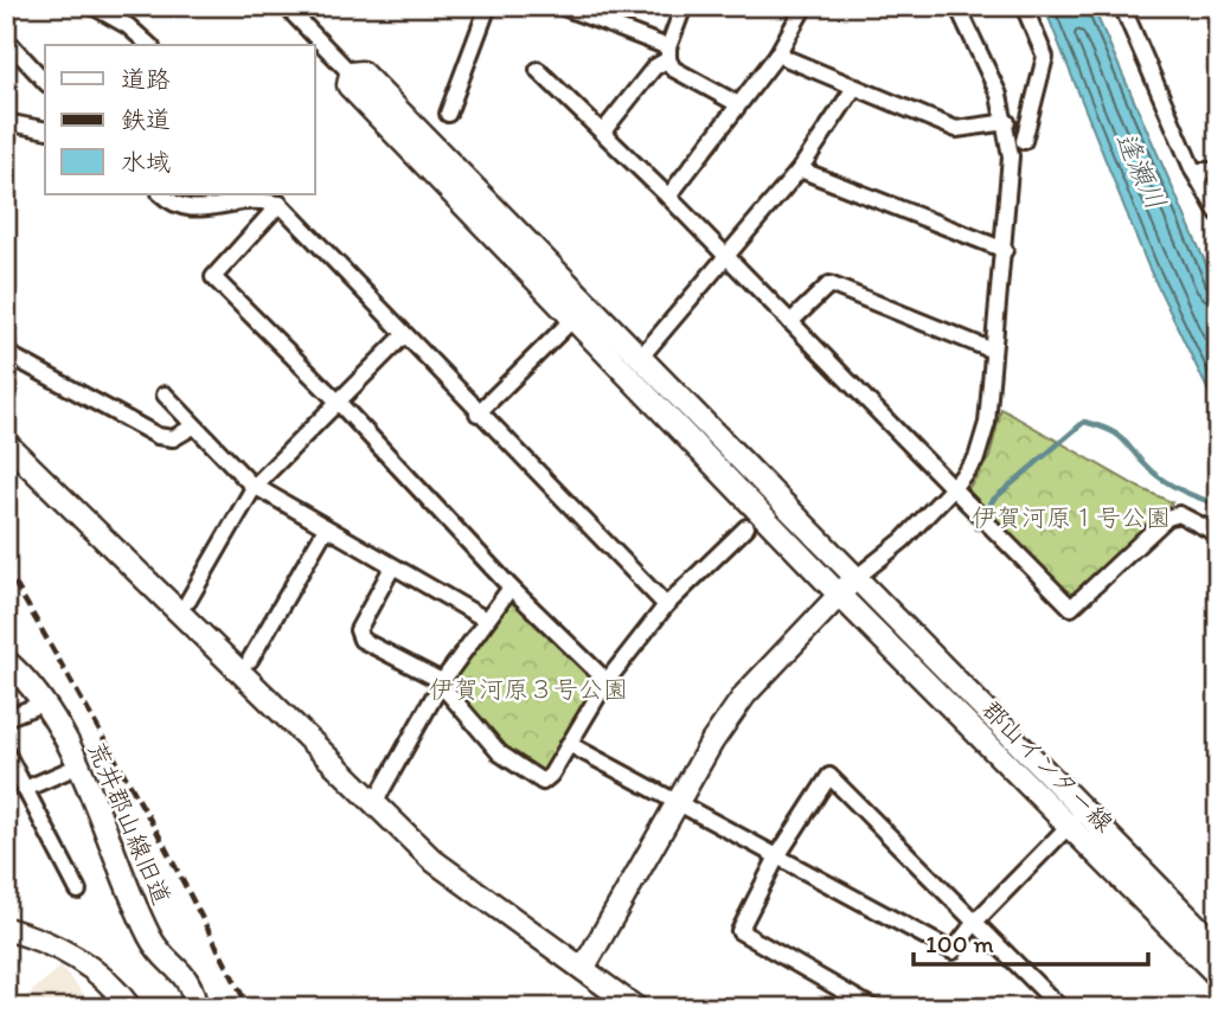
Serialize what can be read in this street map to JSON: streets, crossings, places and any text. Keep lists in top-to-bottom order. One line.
{"streets":{"street":["郡山インター線","荒井郡山線旧道"]},"water":["逢瀬川"],"parks":["伊賀河原１号公園","伊賀河原３号公園"],"legend":["道路","鉄道","水域"],"scale_bar":"100 m"}
